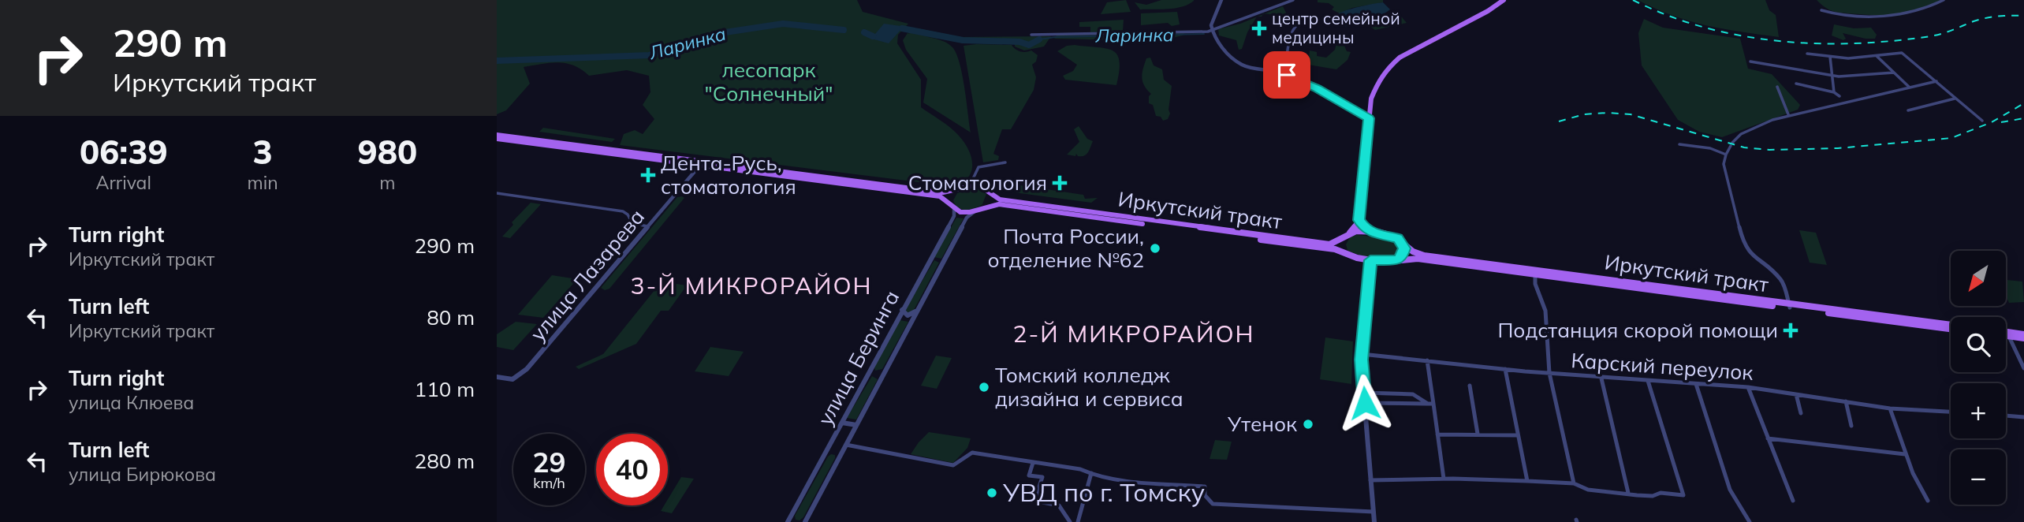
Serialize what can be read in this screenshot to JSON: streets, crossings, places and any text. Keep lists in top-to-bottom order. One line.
{"streets":{"main road":["Иркутский тракт"],"street":["улица Лазарева","улица Беринга","Карский переулок"]},"crossings":[["Иркутский тракт","улица Беринга"]],"districts":["3-Й МИКРОРАЙОН","2-Й МИКРОРАЙОН"],"water":["Ларинка"],"parks":["лесопарк \"Солнечный\""],"places":{"health":["центр семейной медицины","Дента-Русь, стоматология","Стоматология","Подстанция скорой помощи"],"other":["Почта России, отделение №62","Томский колледж дизайна и сервиса","Утенок","УВД по г. Томску"]},"north":"bottom left","page":{"turn":["290 m","Иркутский тракт"],"eta":["06:39","Arrival","3","min","980","m"],"list":[{"name":"Turn right","note":"Иркутский тракт","value":"290 m"},{"name":"Turn left","note":"Иркутский тракт","value":"80 m"},{"name":"Turn right","note":"улица Клюева","value":"110 m"},{"name":"Turn left","note":"улица Бирюкова","value":"280 m"}],"map_buttons":["+","−"],"speed":"29 km/h","limit":"40"}}
